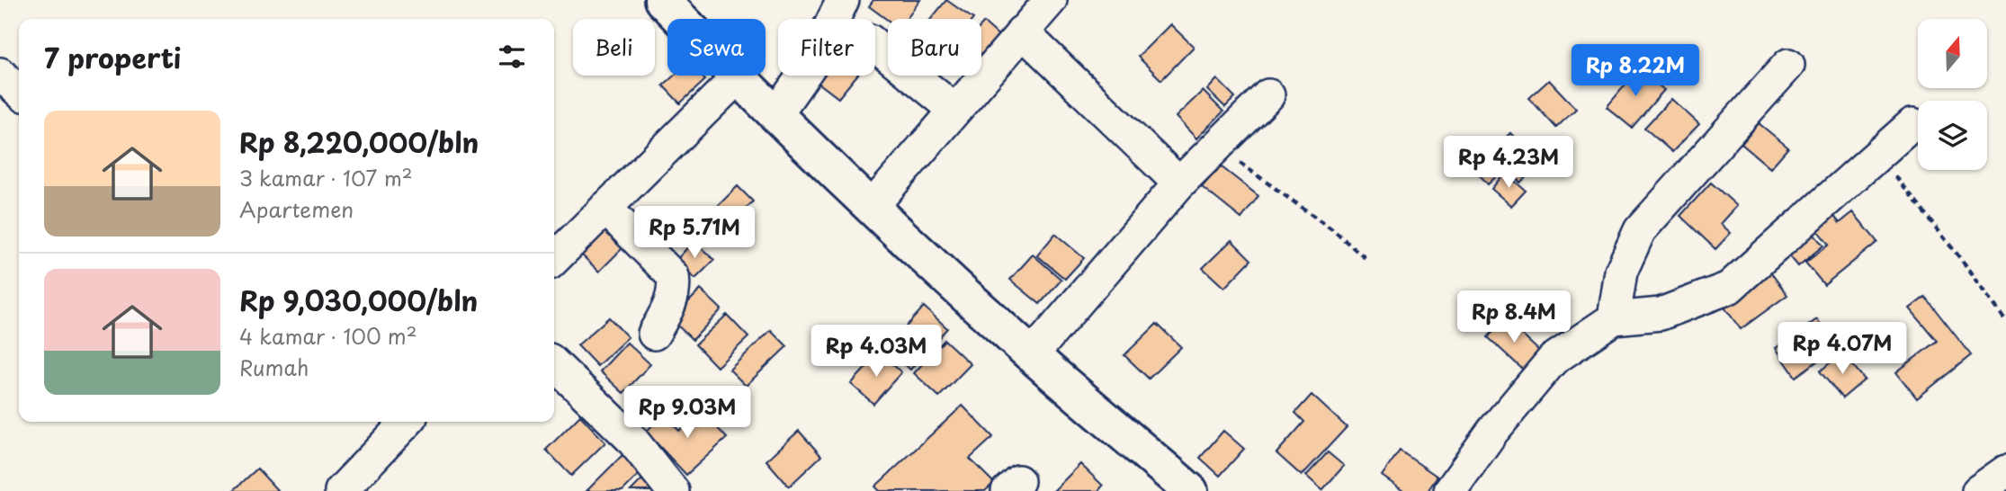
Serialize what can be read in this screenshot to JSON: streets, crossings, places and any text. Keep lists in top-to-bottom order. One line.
{"north":"top","page":{"chip":["Beli","Sewa","Filter","Baru"],"heading":"7 properti","price":["Rp 8.22M","Rp 4.23M","Rp 5.71M","Rp 8.4M","Rp 4.07M","Rp 4.03M","Rp 9.03M"],"list":[{"name":"Rp 8,220,000/bln","note":"3 kamar · 107 m² · Apartemen"},{"name":"Rp 9,030,000/bln","note":"4 kamar · 100 m² · Rumah"}]}}
